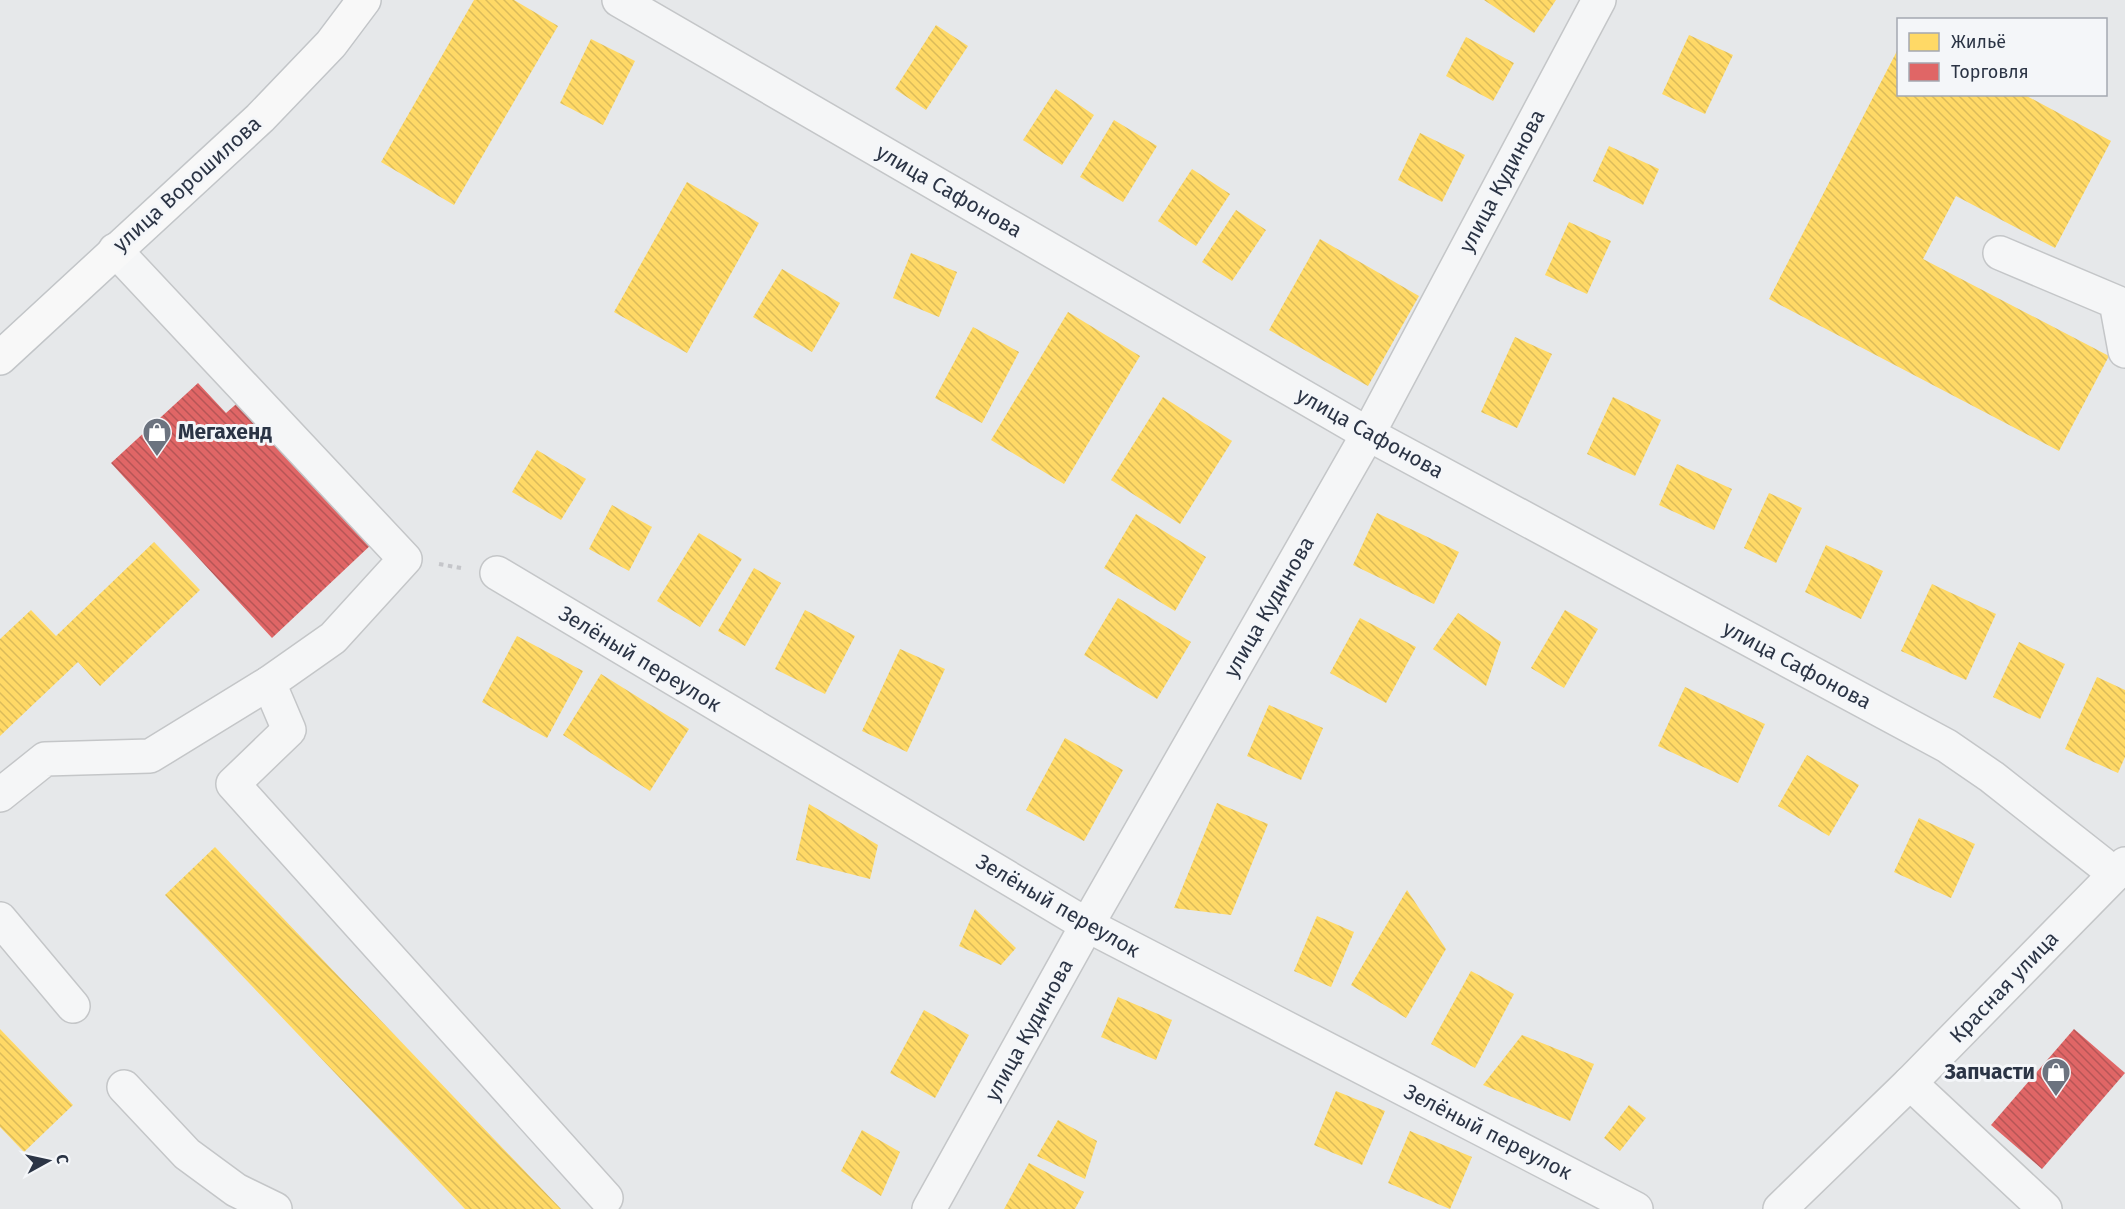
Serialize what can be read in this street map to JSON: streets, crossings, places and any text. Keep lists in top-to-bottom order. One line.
{"streets":{"main road":["улица Ворошилова"],"street":["улица Кудинова","улица Сафонова","Зелёный переулок","Красная улица"]},"crossings":[["улица Кудинова","улица Сафонова"],["улица Кудинова","Зелёный переулок"],["улица Сафонова","Красная улица"]],"places":{"shop":["Мегахенд","Запчасти"]},"legend":["Жильё","Торговля"],"north":"right"}
